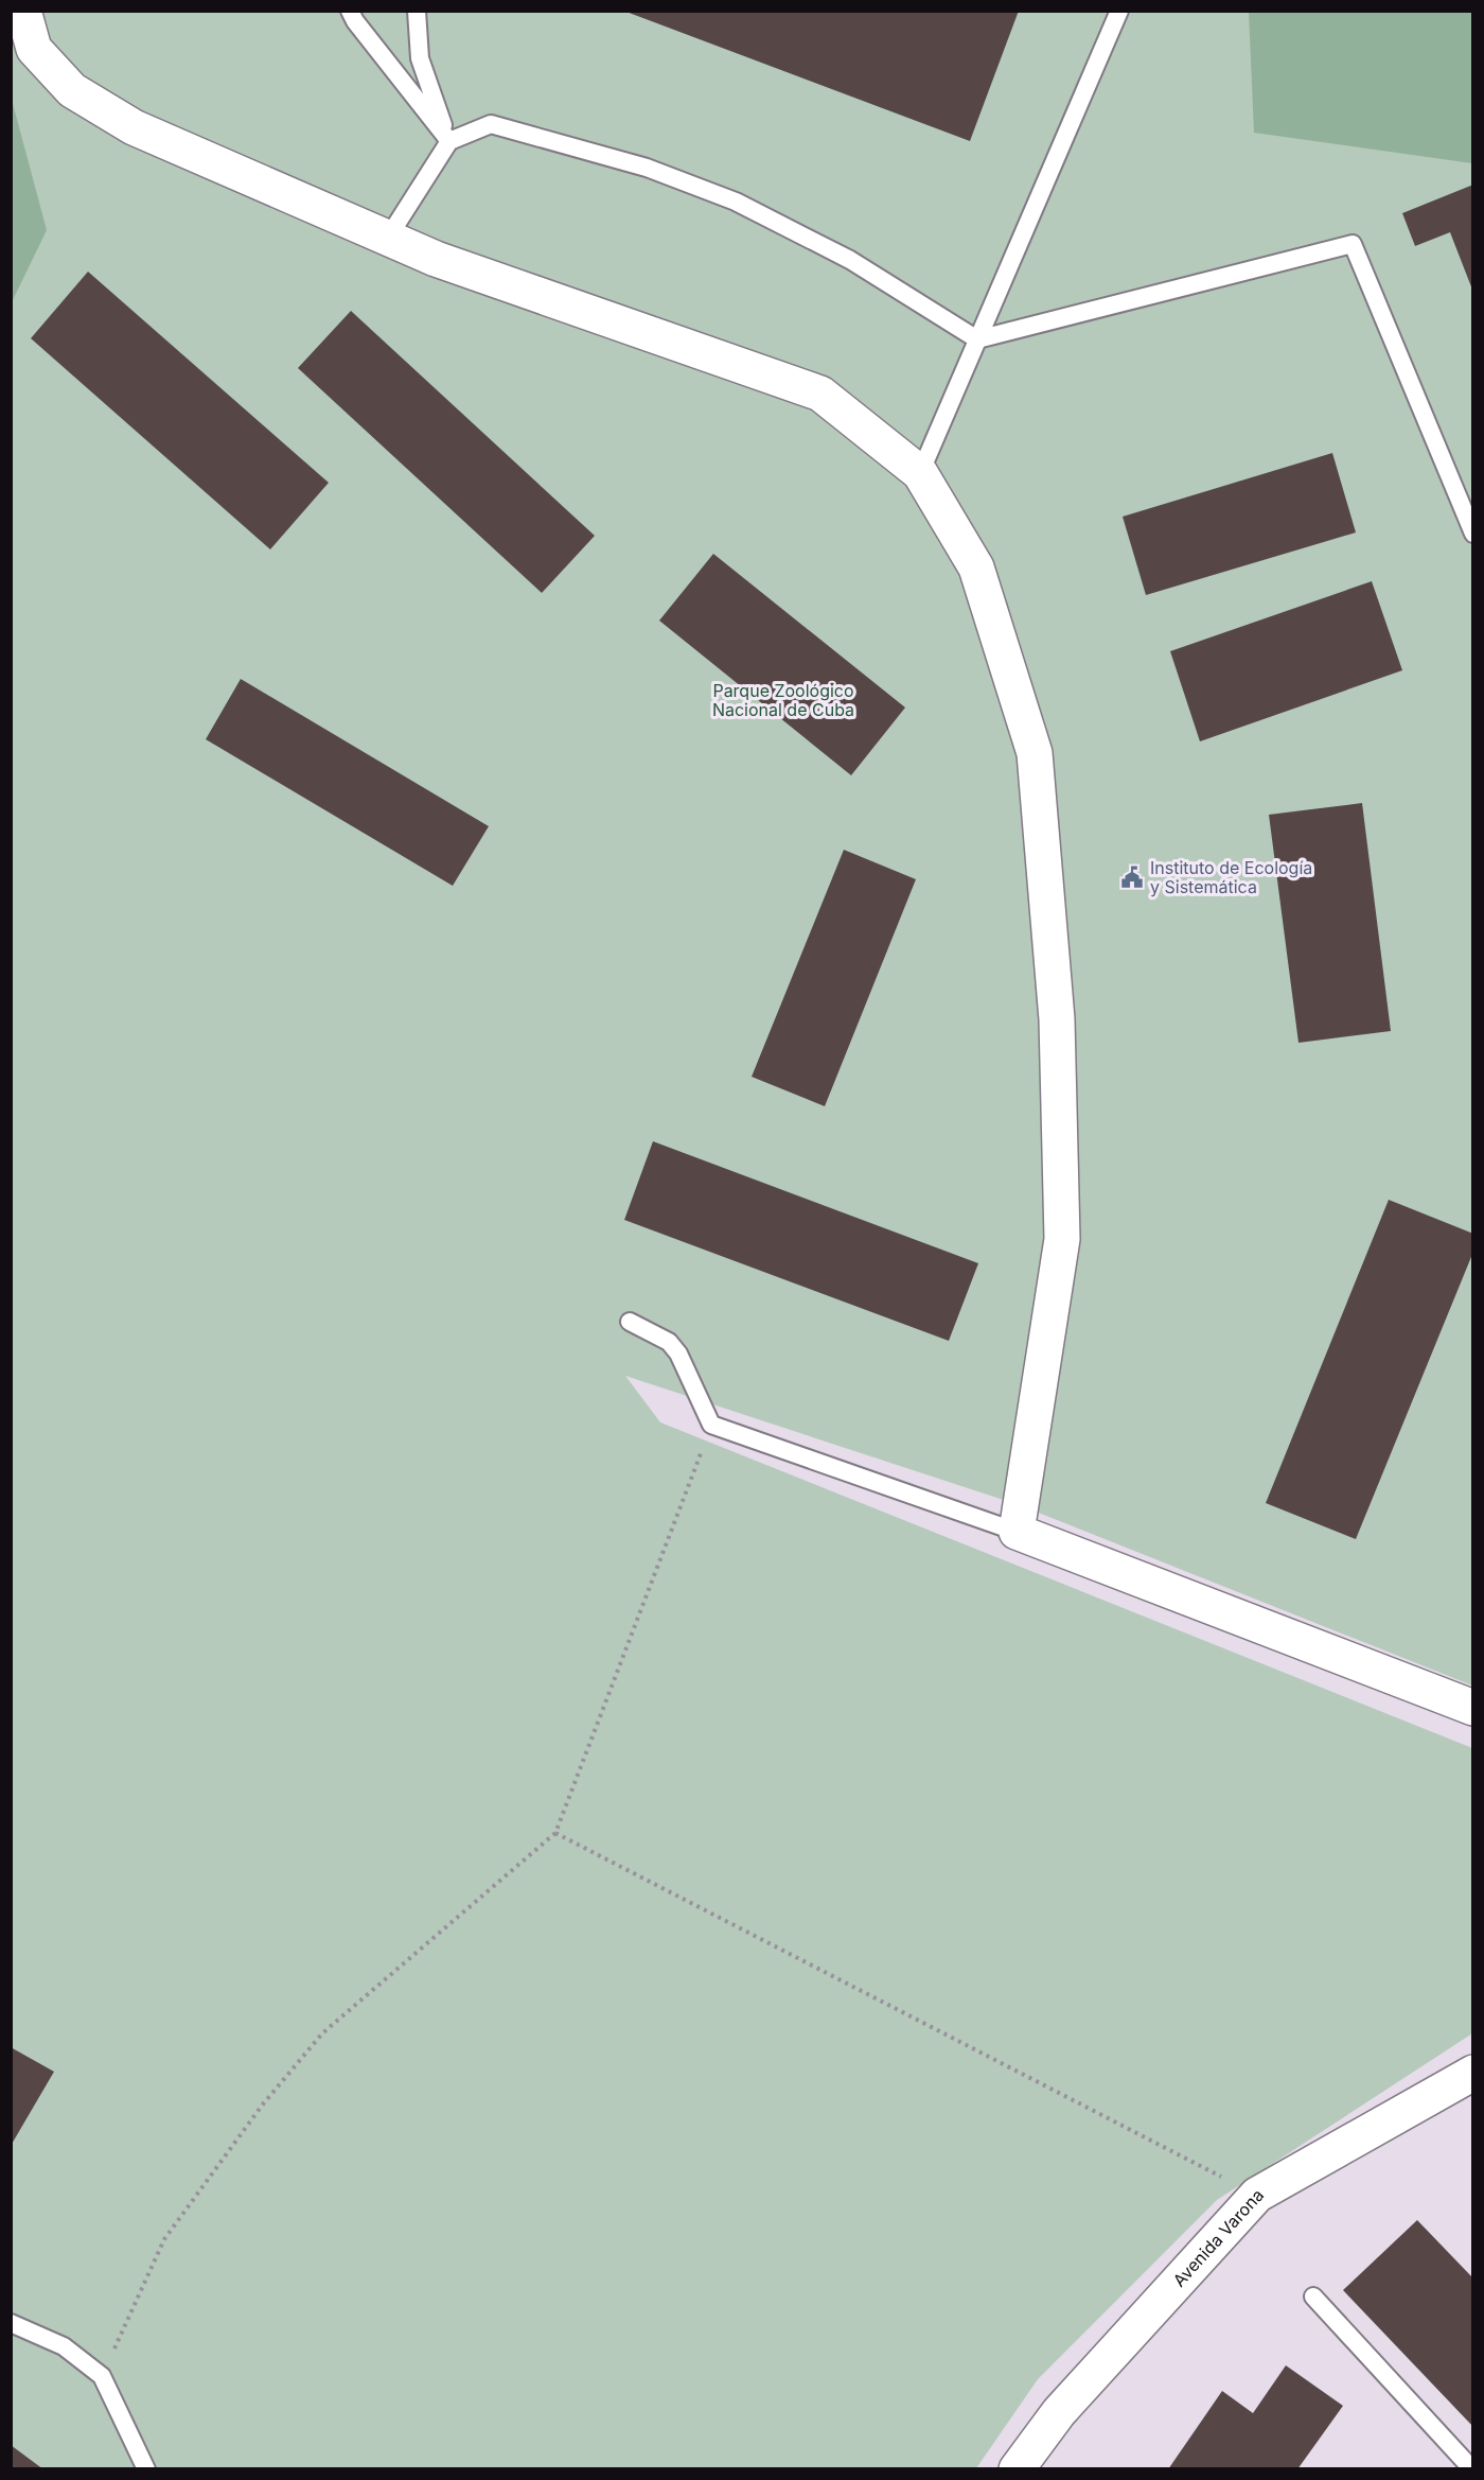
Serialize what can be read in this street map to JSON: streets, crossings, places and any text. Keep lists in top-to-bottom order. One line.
{"streets":{"street":["Avenida Varona"]},"parks":["Parque Zoológico Nacional de Cuba"],"places":{"public building":["Instituto de Ecología y Sistemática"]}}
